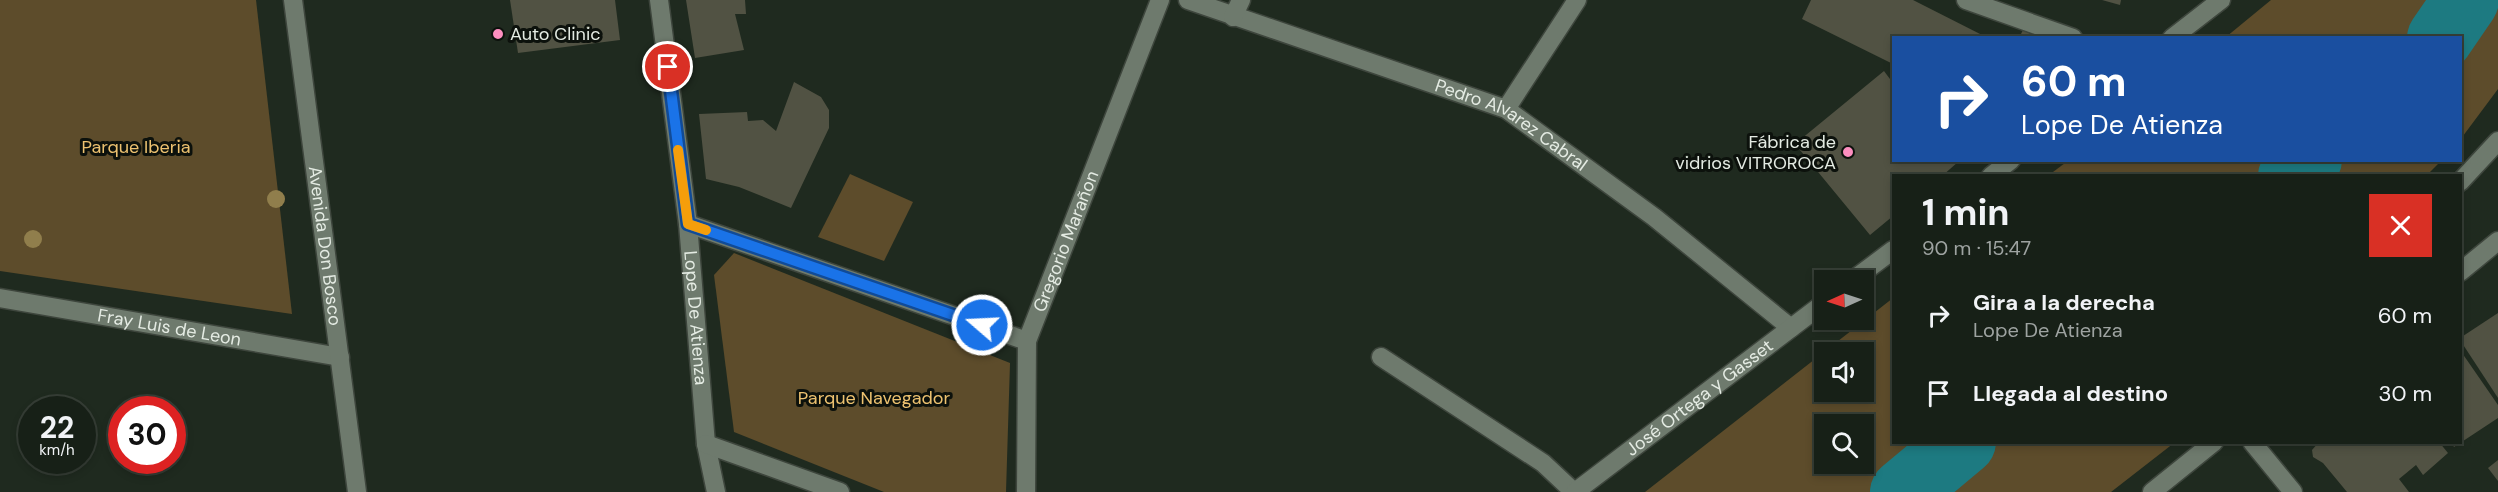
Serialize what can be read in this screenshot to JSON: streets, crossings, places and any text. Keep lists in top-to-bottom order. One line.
{"streets":{"street":["Pedro Alvarez Cabral","Gregorio Marañon","Avenida Don Bosco","Lope De Atienza","Fray Luis de Leon","José Ortega y Gasset"]},"crossings":[["Pedro Alvarez Cabral","José Ortega y Gasset"],["Avenida Don Bosco","Fray Luis de Leon"]],"parks":["Parque Iberia","Parque Navegador"],"places":["Auto Clinic","Fábrica de vidrios VITROROCA"],"north":"left","page":{"turn":["60 m","Lope De Atienza"],"heading":["1 min","90 m · 15:47"],"list":[{"name":"Gira a la derecha","note":"Lope De Atienza","value":"60 m"},{"name":"Llegada al destino","value":"30 m"}],"speed":"22 km/h","limit":"30"}}
